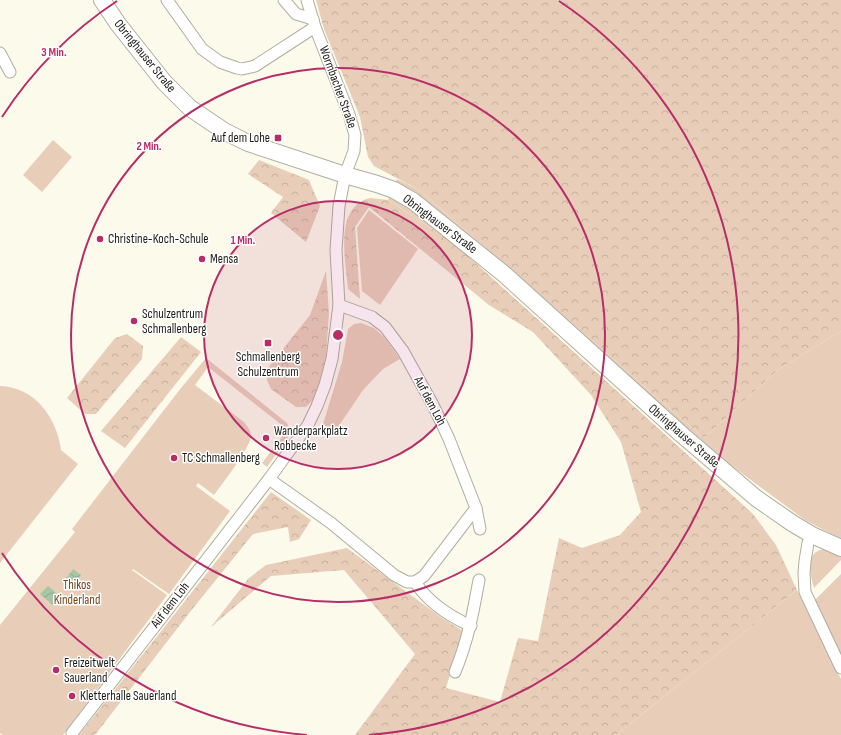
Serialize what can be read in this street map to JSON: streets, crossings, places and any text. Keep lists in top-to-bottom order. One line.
{"streets":{"street":["Obringhauser Straße","Wormbacher Straße","Auf dem Loh"]},"crossings":[["Obringhauser Straße","Wormbacher Straße"],["Obringhauser Straße","Auf dem Loh"],["Wormbacher Straße","Auf dem Loh"]],"parks":["Thikos Kinderland"],"places":{"transit":["Auf dem Lohe","Schmallenberg Schulzentrum"],"other":["Christine-Koch-Schule","Mensa","Schulzentrum Schmallenberg","Wanderparkplatz Robbecke","TC Schmallenberg","Freizeitwelt Sauerland","Kletterhalle Sauerland"]},"rings":["3 Min.","2 Min.","1 Min."]}
